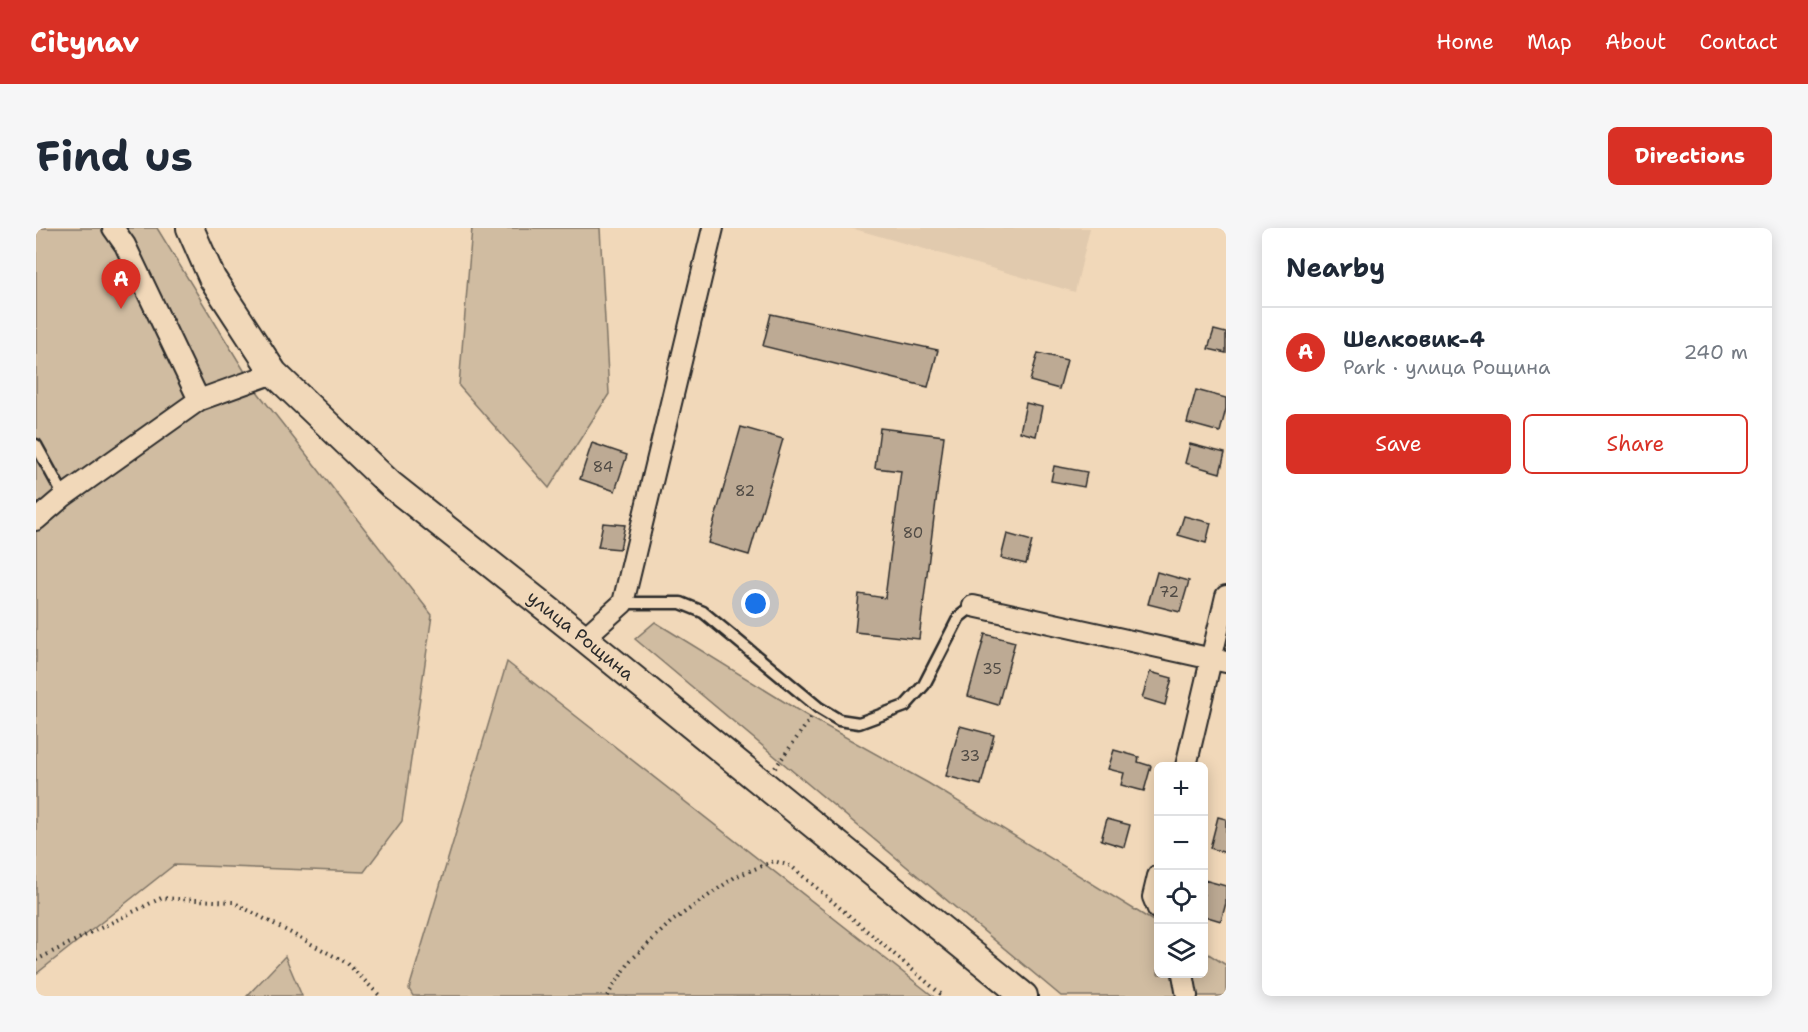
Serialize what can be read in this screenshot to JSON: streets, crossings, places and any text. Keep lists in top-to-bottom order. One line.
{"streets":{"street":["улица Рощина"]},"house_numbers":["84","82","80","72","35","33"],"page":{"header":"Citynav","nav":["Home","Map","About","Contact"],"buttons":["Directions",["Save","Share"]],"title":"Find us","heading":"Nearby","pins":"A","list":[{"mark":"A","name":"Шелковик-4","note":"Park · улица Рощина","value":"240 m"}],"map_buttons":["+","−"]}}
